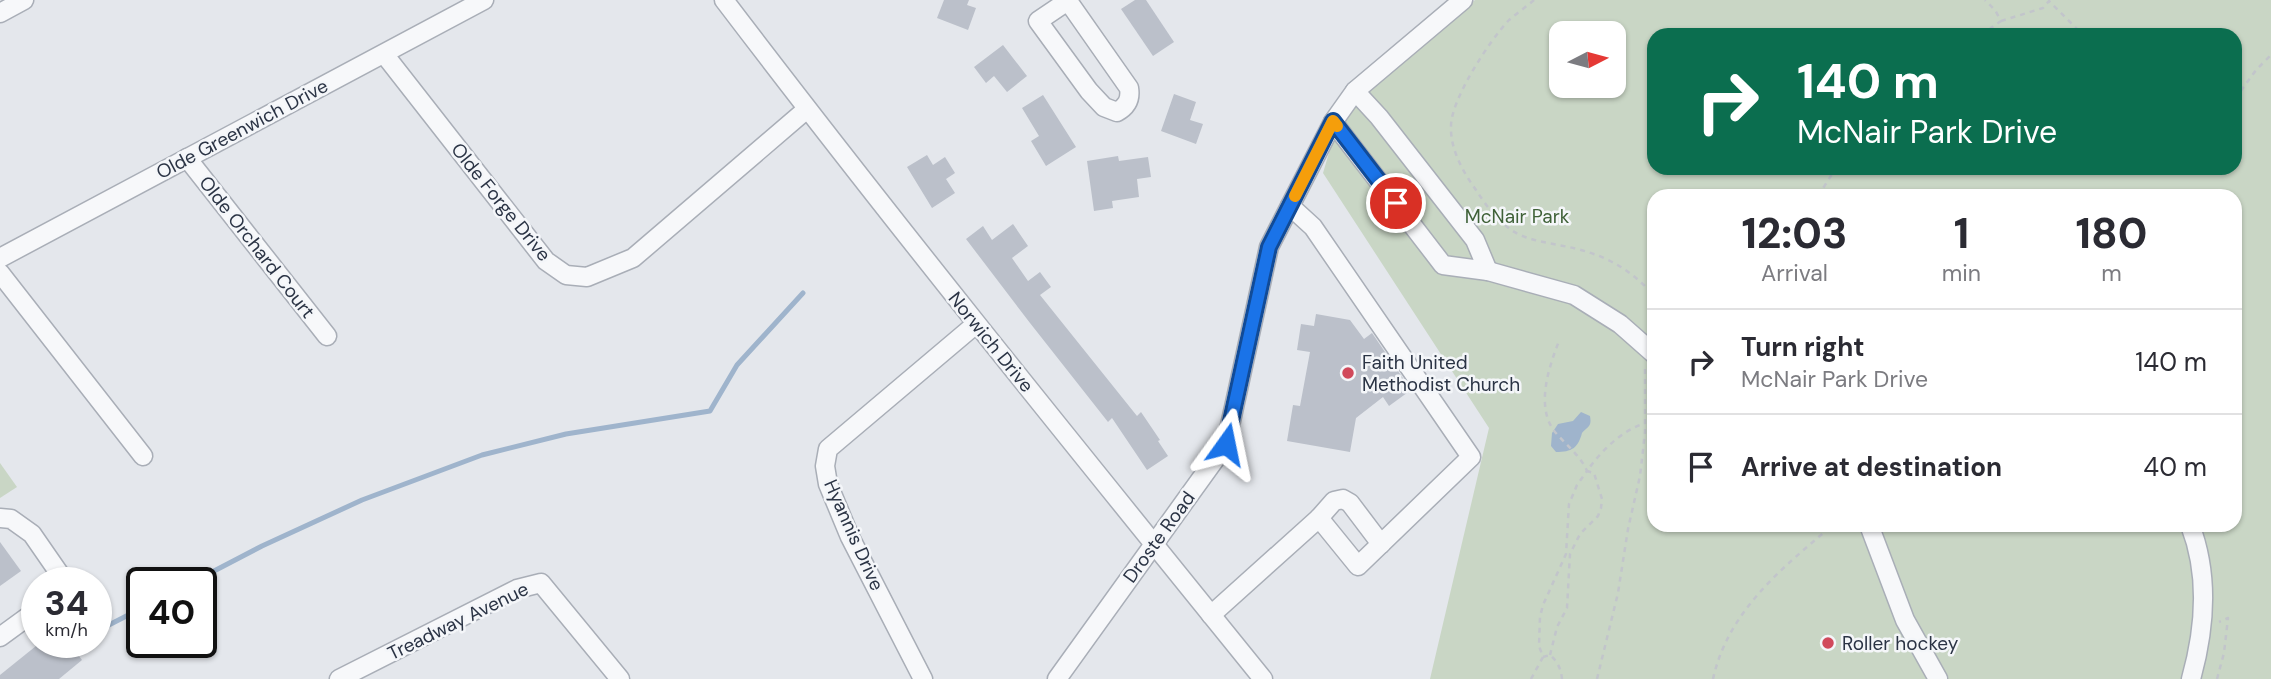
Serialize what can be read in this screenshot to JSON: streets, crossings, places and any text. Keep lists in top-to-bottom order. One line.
{"streets":{"street":["Olde Greenwich Drive","Olde Forge Drive","Olde Orchard Court","Norwich Drive","Hyannis Drive","Droste Road","Treadway Avenue"]},"crossings":[["Olde Greenwich Drive","Olde Forge Drive"],["Olde Greenwich Drive","Olde Orchard Court"],["Olde Forge Drive","Norwich Drive"],["Norwich Drive","Hyannis Drive"],["Norwich Drive","Droste Road"]],"parks":["McNair Park"],"places":["Faith United Methodist Church","Roller hockey"],"north":"right","page":{"turn":["140 m","McNair Park Drive"],"eta":["12:03","Arrival","1","min","180","m"],"list":[{"name":"Turn right","note":"McNair Park Drive","value":"140 m"},{"name":"Arrive at destination","value":"40 m"}],"speed":"34 km/h","limit":"40"}}
